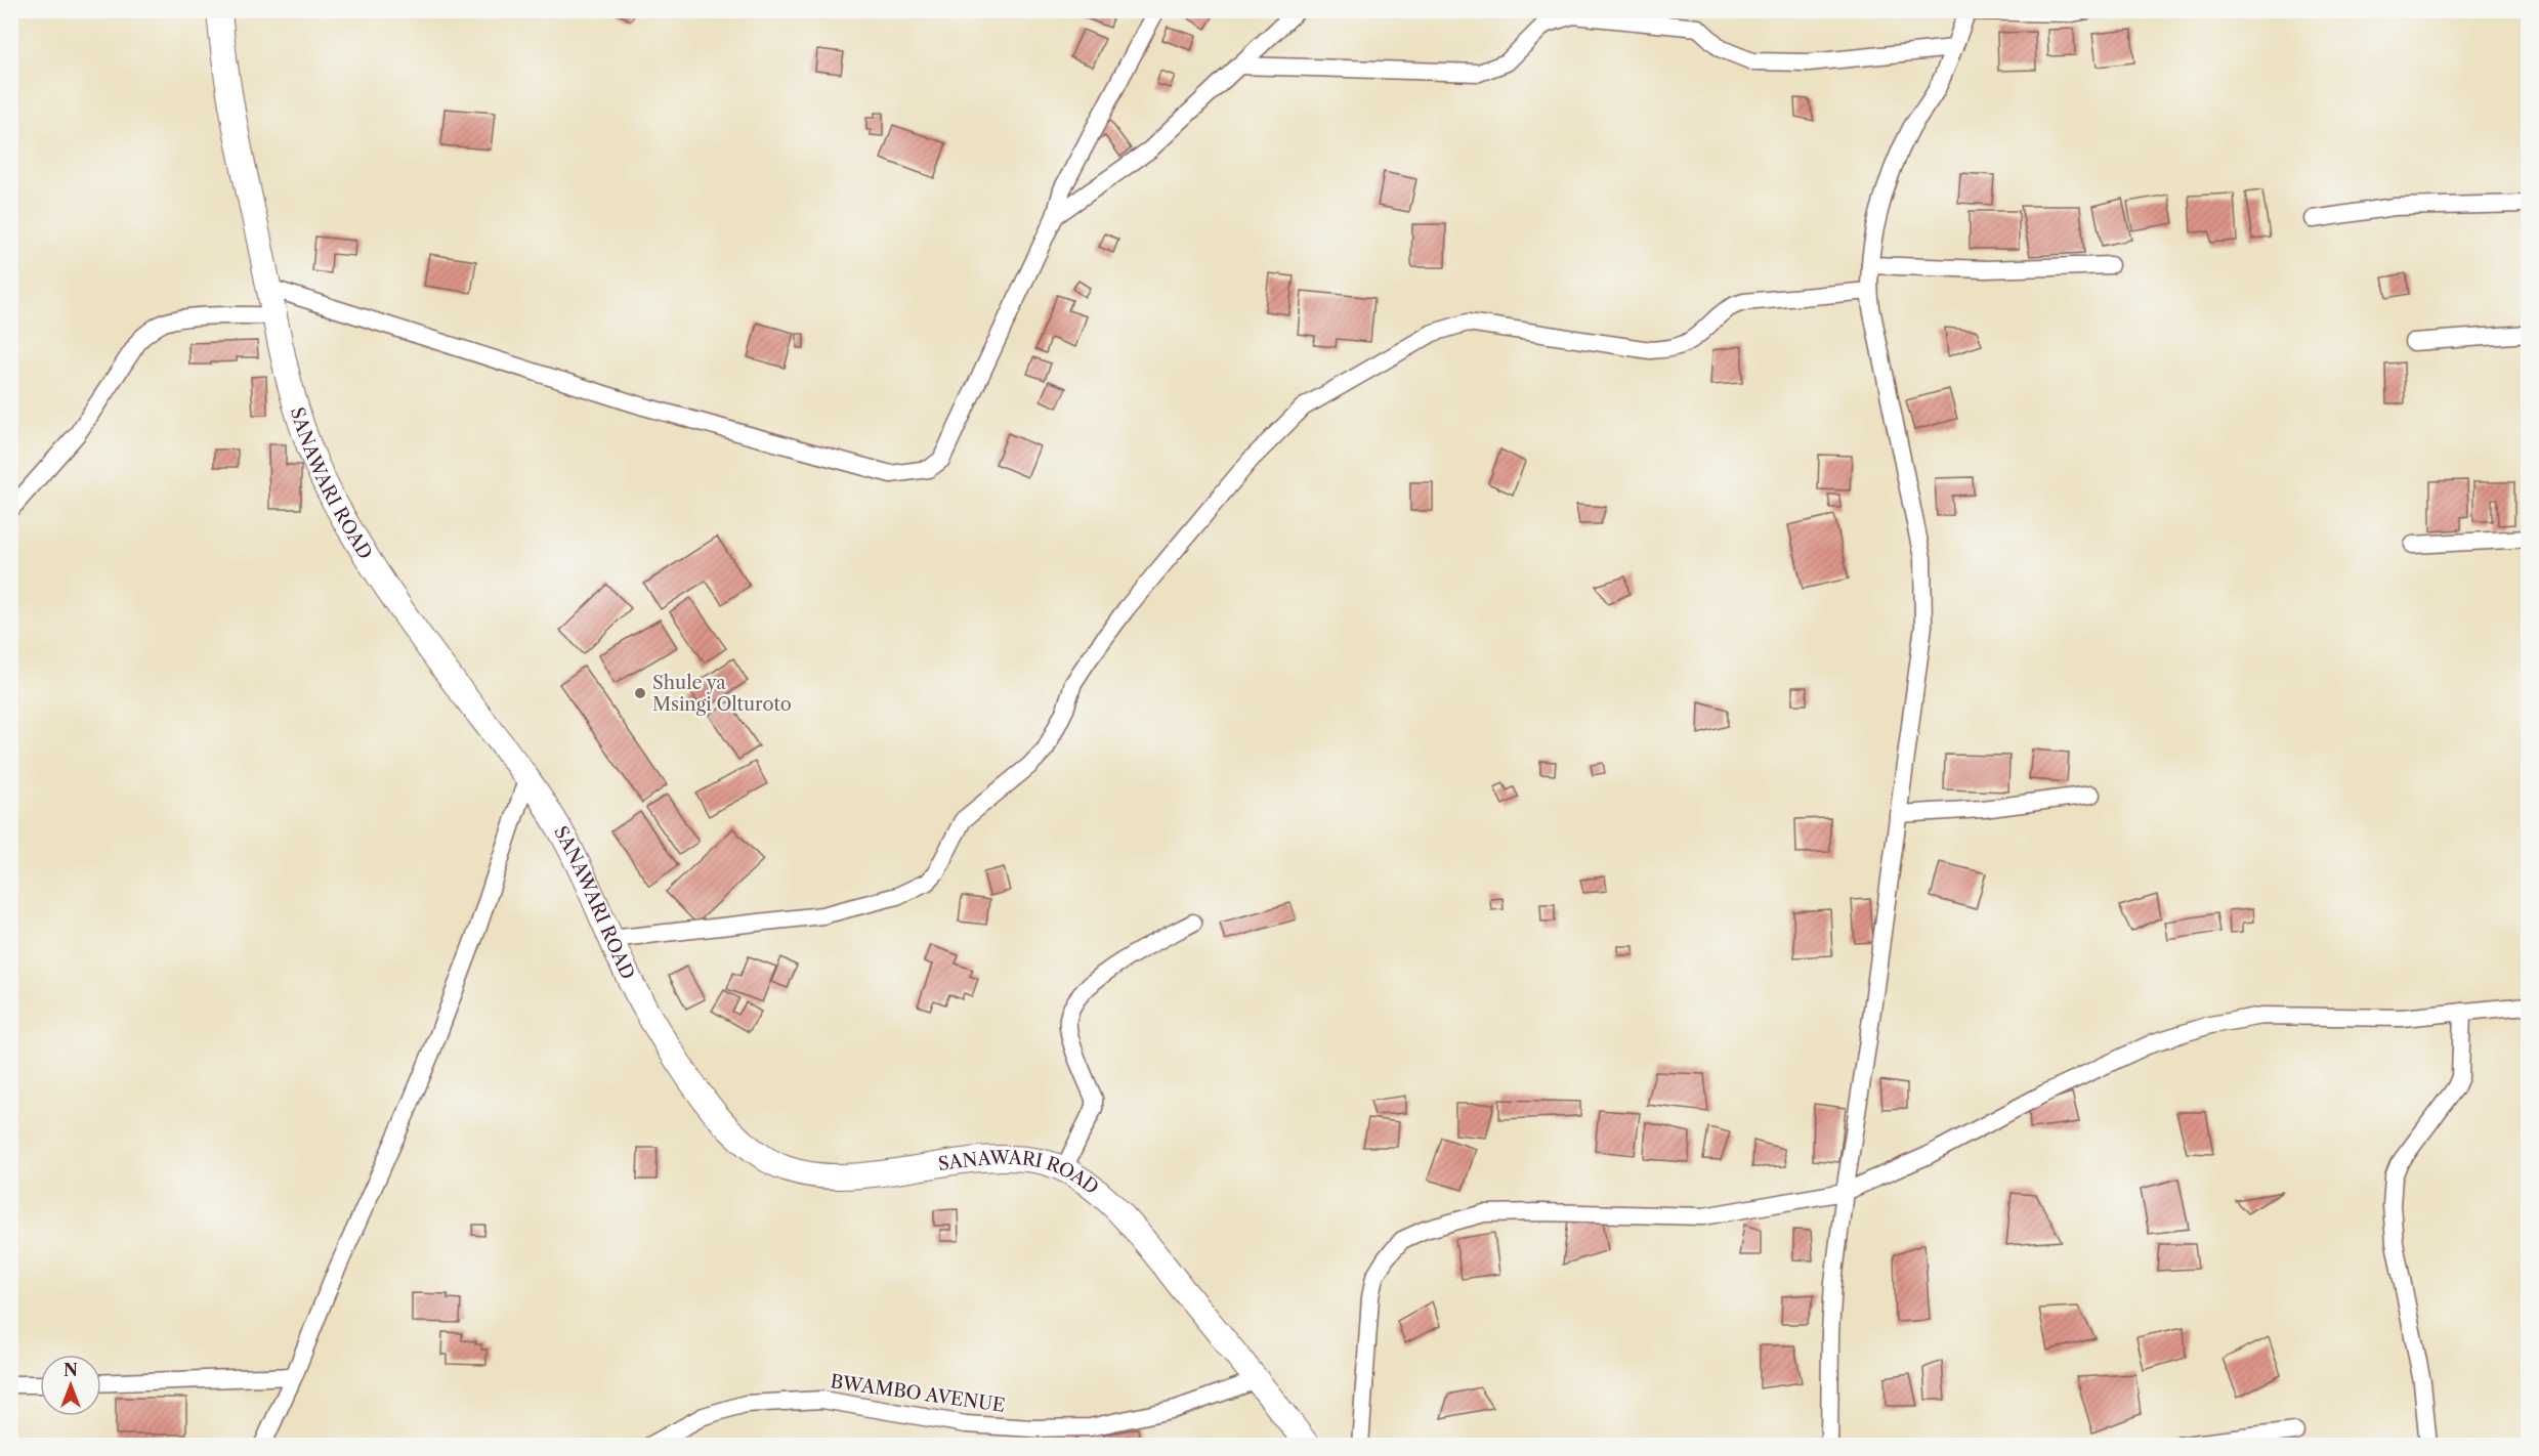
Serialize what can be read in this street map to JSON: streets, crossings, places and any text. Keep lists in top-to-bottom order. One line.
{"streets":{"street":["SANAWARI ROAD","BWAMBO AVENUE"]},"crossings":[["SANAWARI ROAD","BWAMBO AVENUE"]],"places":["Shule ya Msingi Olturoto"],"north":"top"}
